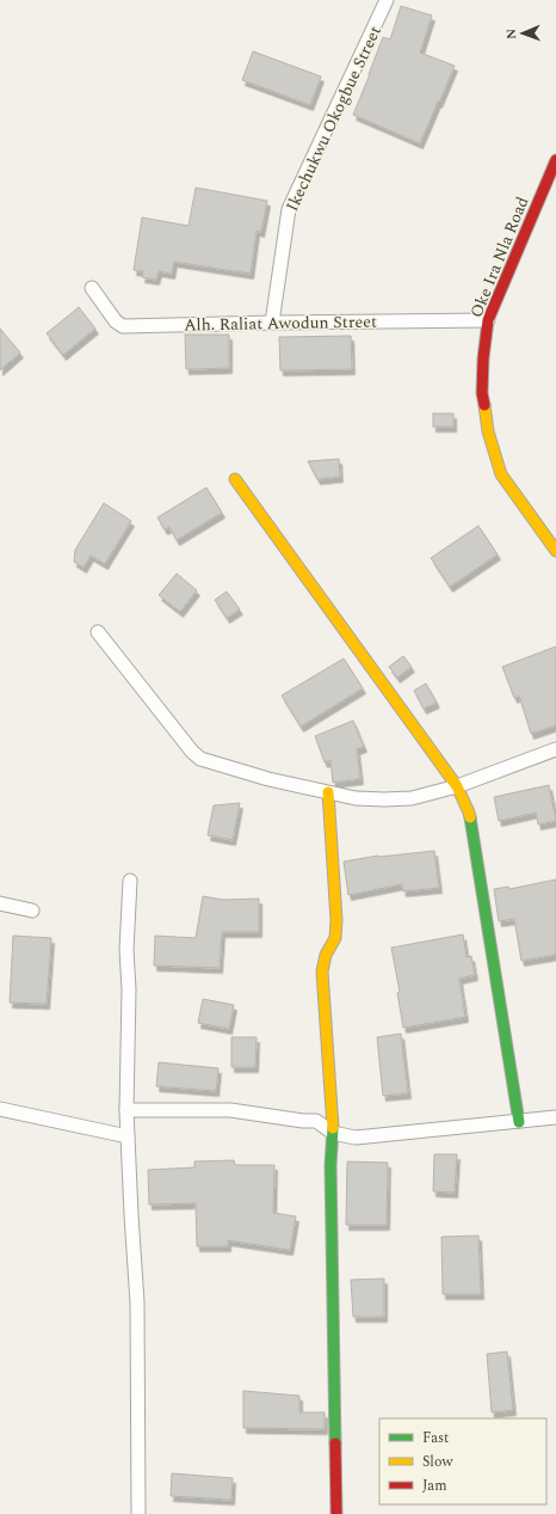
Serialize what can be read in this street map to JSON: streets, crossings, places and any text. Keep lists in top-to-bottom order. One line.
{"streets":{"street":["Ikechukwu Okogbue Street","Oke Ira Nla Road","Alh. Raliat Awodun Street"]},"crossings":[["Ikechukwu Okogbue Street","Alh. Raliat Awodun Street"],["Oke Ira Nla Road","Alh. Raliat Awodun Street"]],"legend":["Fast","Slow","Jam"],"north":"left"}
